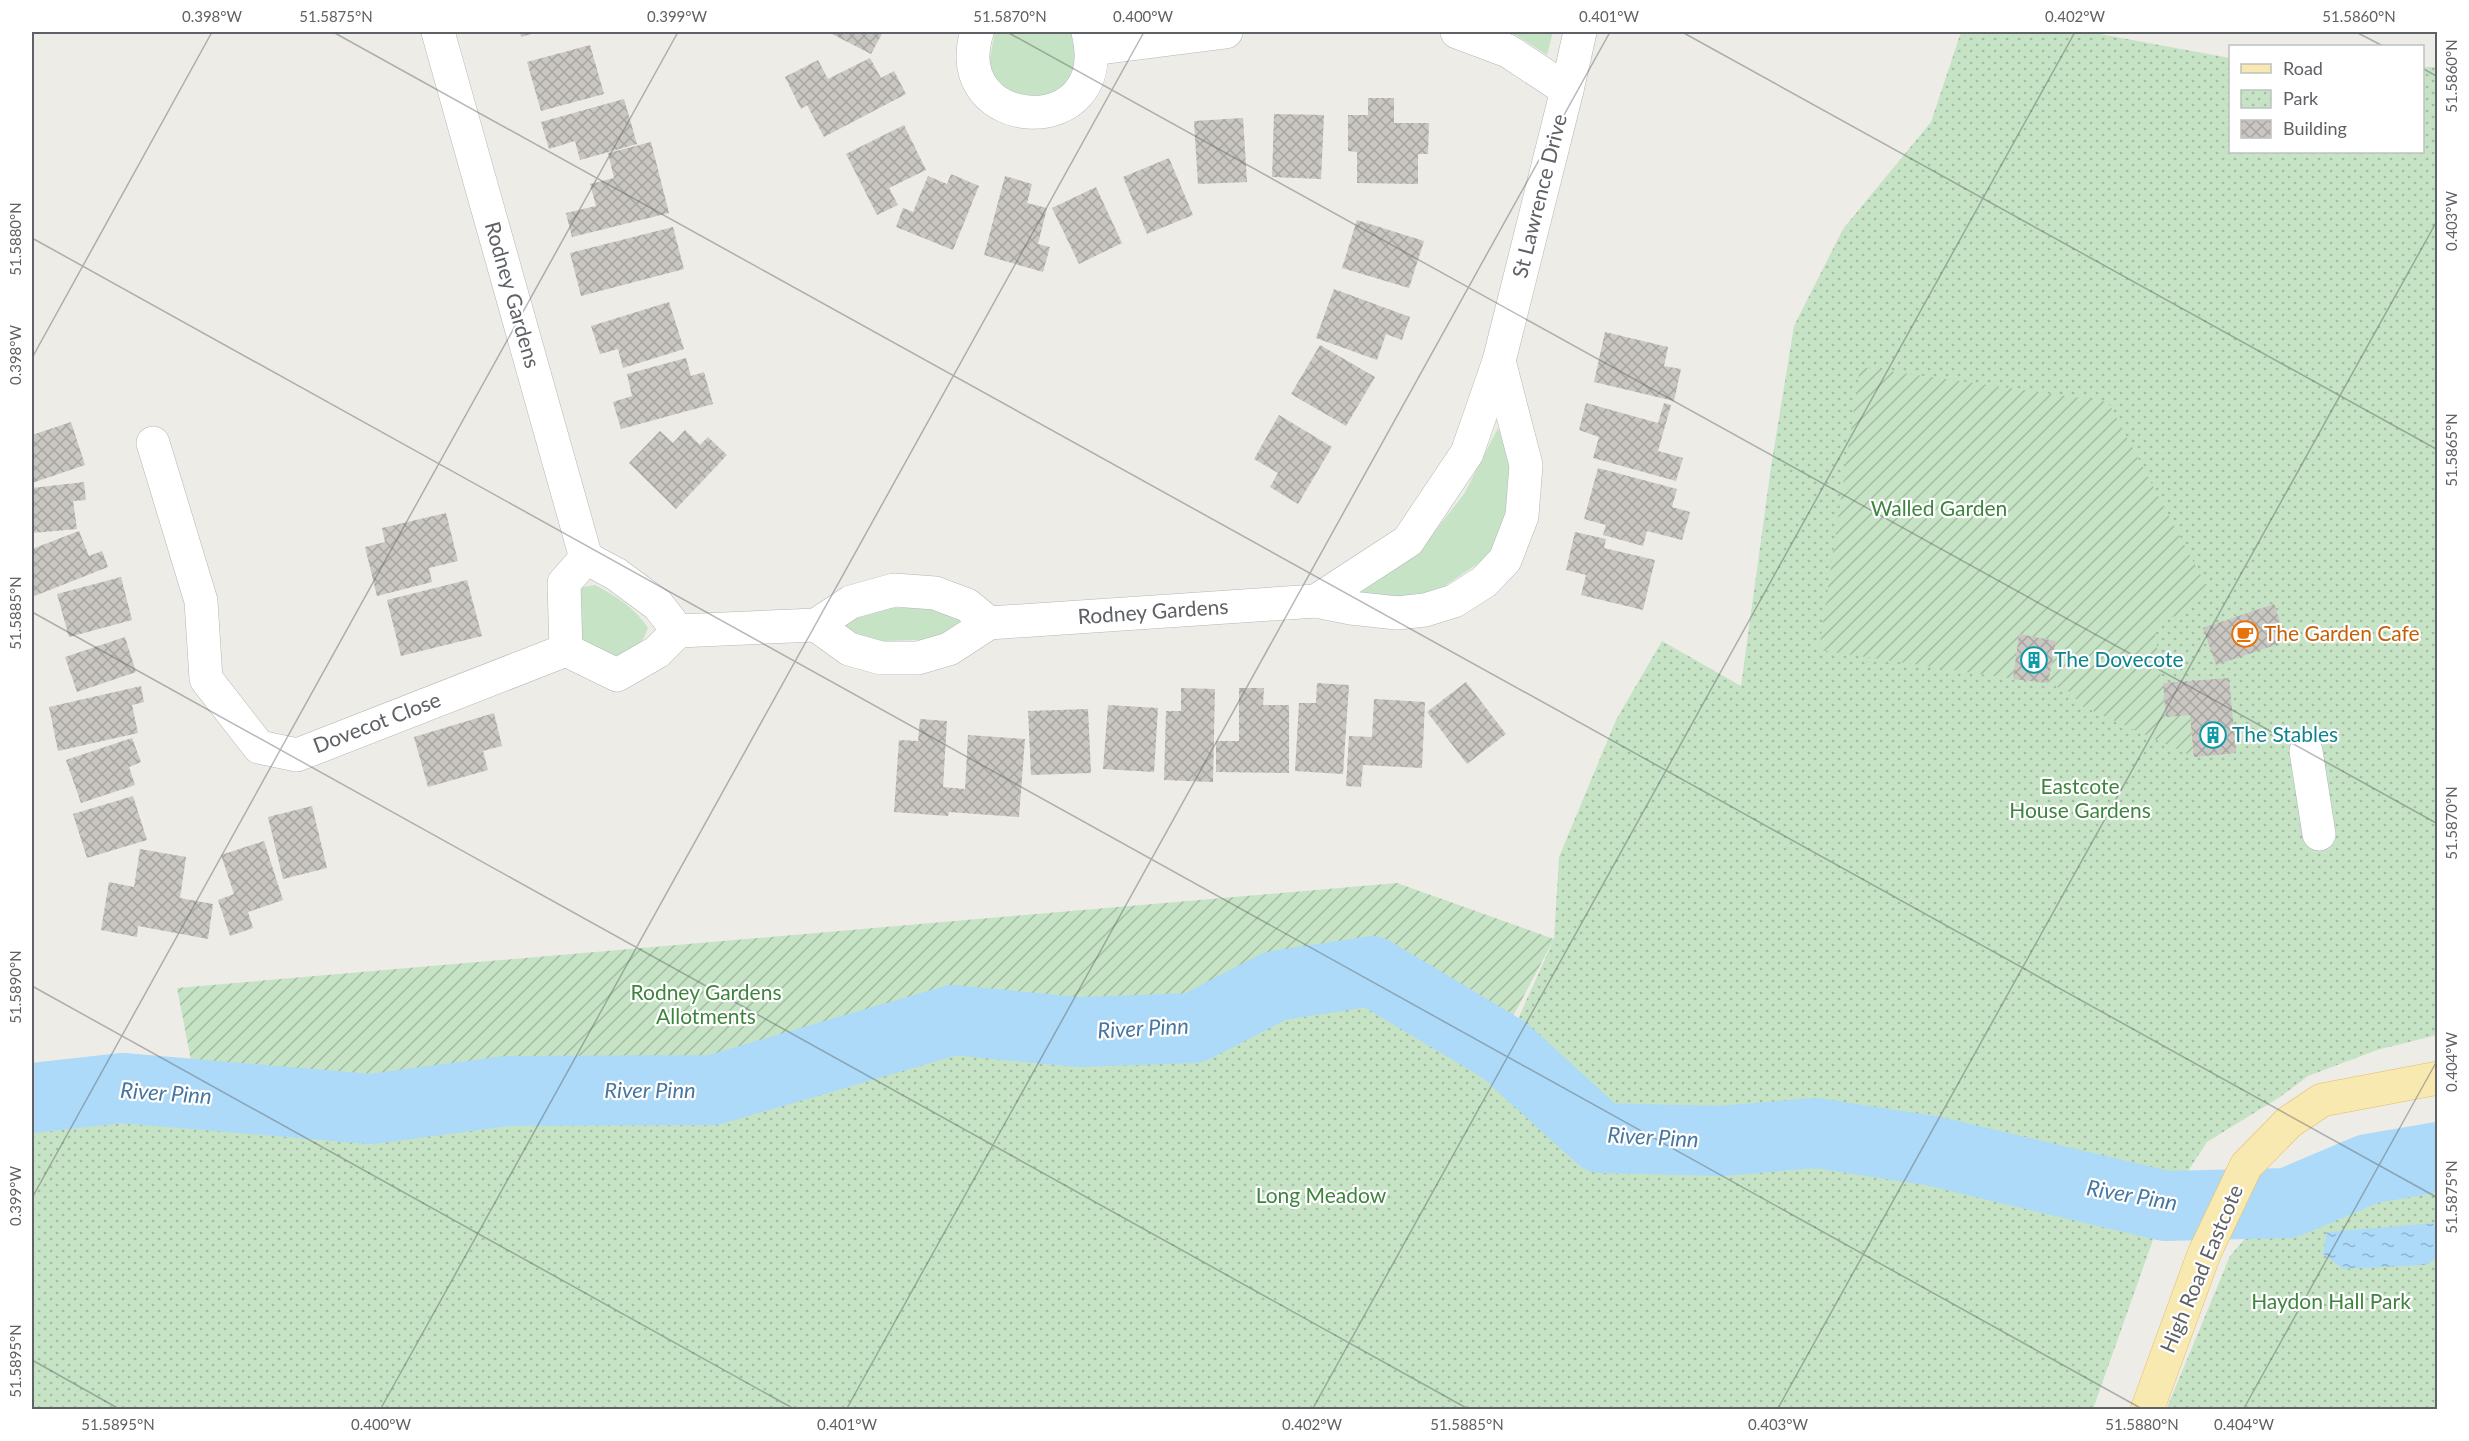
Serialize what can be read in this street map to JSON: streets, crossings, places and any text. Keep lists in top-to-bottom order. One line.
{"streets":{"main road":["High Road Eastcote"],"street":["St Lawrence Drive","Rodney Gardens","Dovecot Close"]},"crossings":[["St Lawrence Drive","Rodney Gardens"]],"water":["River Pinn"],"parks":["Walled Garden","Eastcote House Gardens","Rodney Gardens Allotments","Long Meadow","Haydon Hall Park"],"places":{"cafe":["The Garden Cafe"],"building":["The Dovecote","The Stables"]},"legend":["Road","Park","Building"],"coordinates":["0.398°W","51.5875°N","0.399°W","51.5870°N","0.400°W","0.401°W","0.402°W","51.5860°N","0.403°W","51.5880°N","51.5865°N","51.5885°N","51.5890°N","0.404°W","51.5895°N"]}
